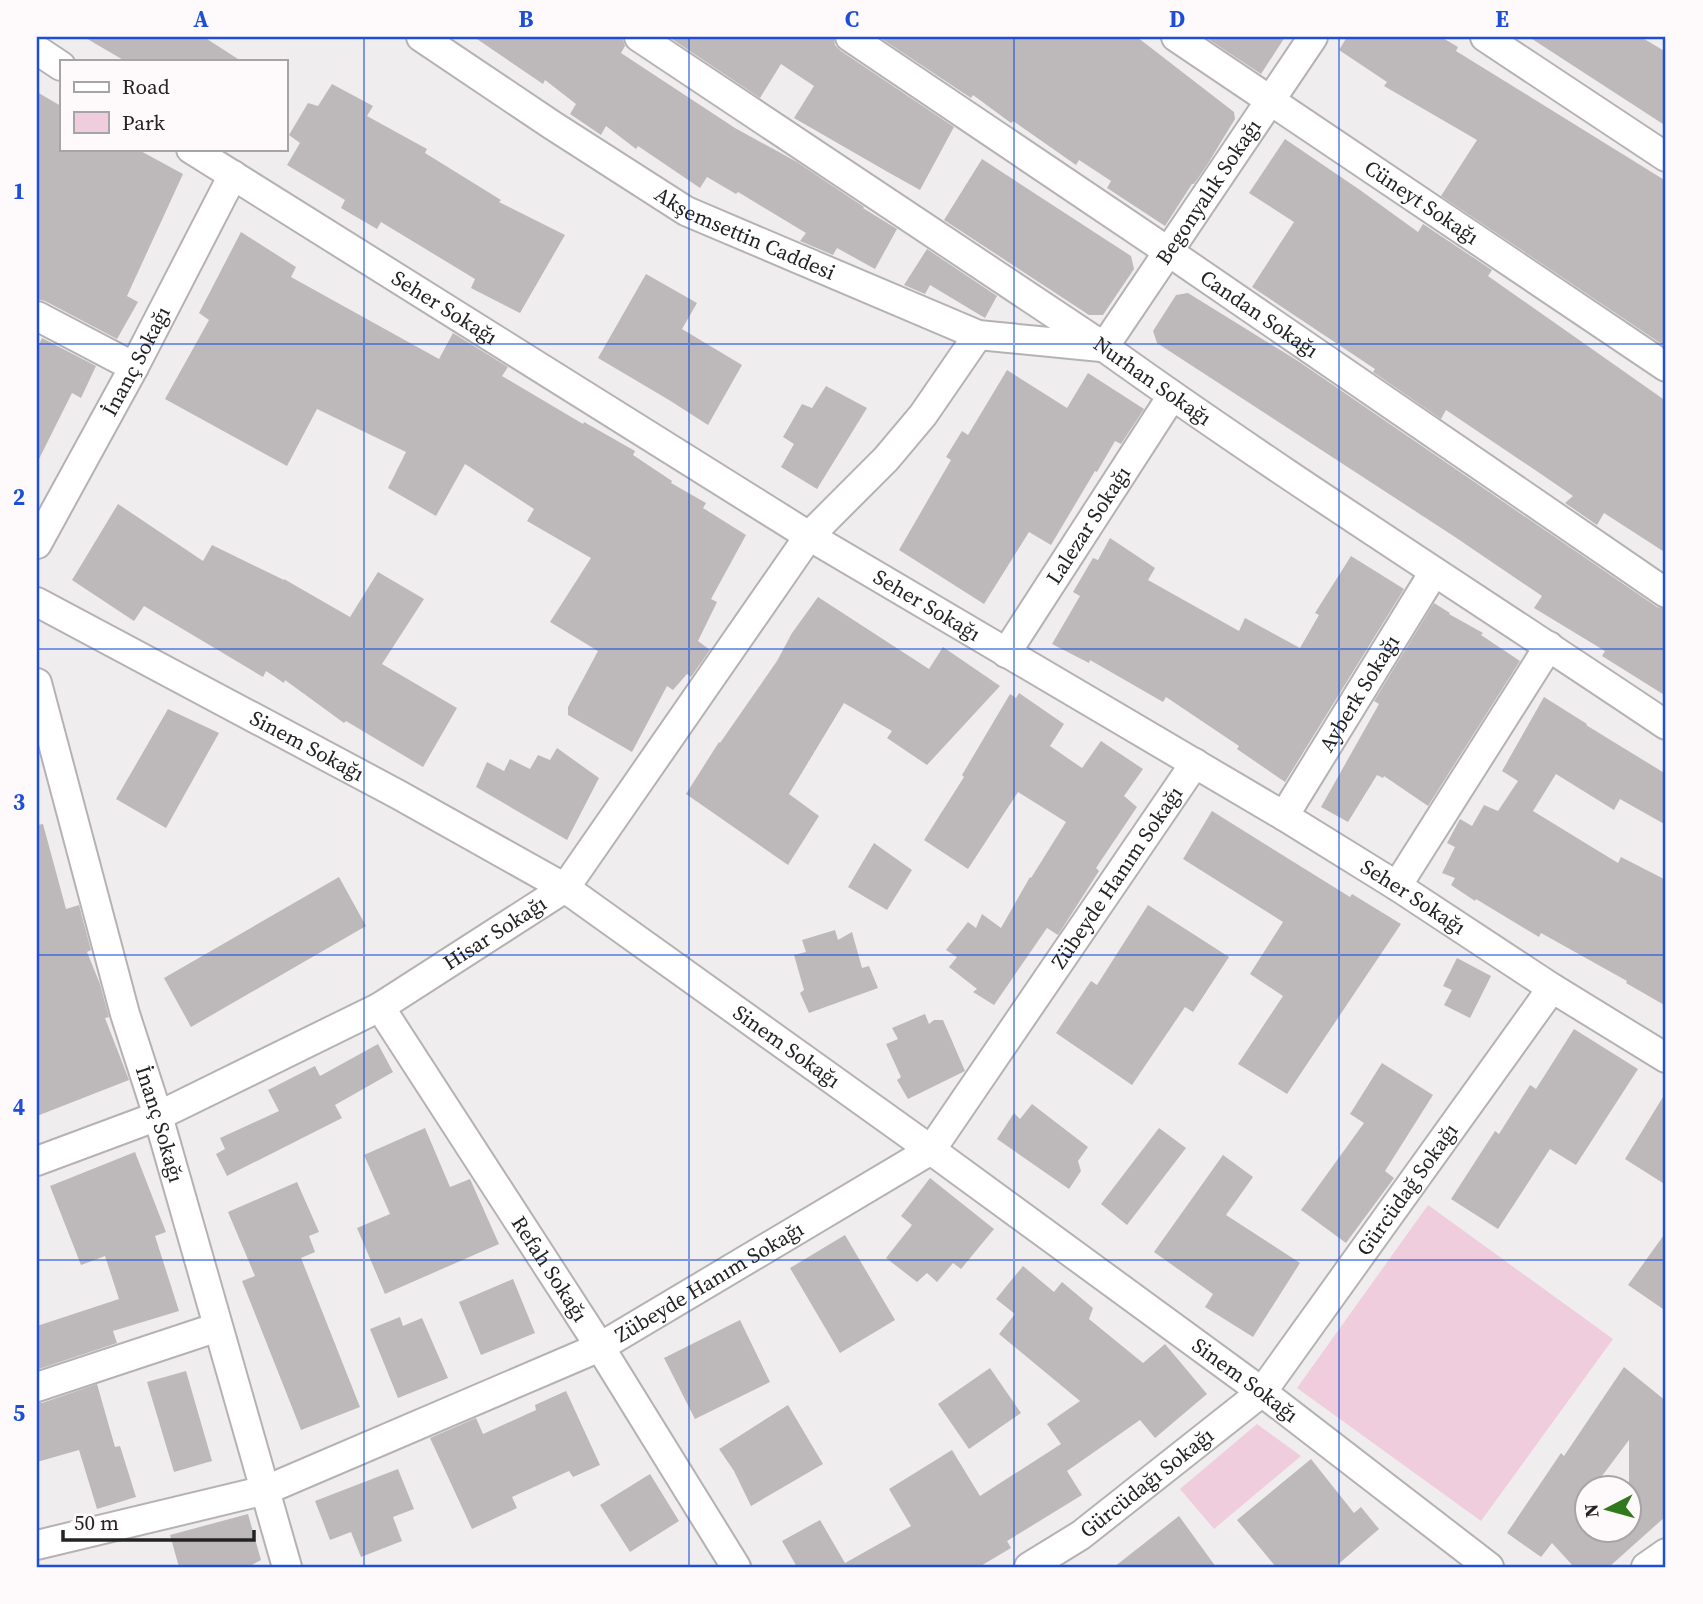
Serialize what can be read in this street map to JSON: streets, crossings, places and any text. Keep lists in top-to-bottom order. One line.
{"streets":{"street":["Begonyalık Sokağı","Cüneyt Sokağı","Akşemsettin Caddesi","Seher Sokağı","Candan Sokağı","İnanç Sokağı","Nurhan Sokağı","Lalezar Sokağı","Ayberk Sokağı","Sinem Sokağı","Zübeyde Hanım Sokağı","Hisar Sokağı","Gürcüdağ Sokağı","Refah Sokağı","Gürcüdağı Sokağı"]},"crossings":[["Begonyalık Sokağı","Cüneyt Sokağı"],["Begonyalık Sokağı","Akşemsettin Caddesi"],["Begonyalık Sokağı","Candan Sokağı"],["Begonyalık Sokağı","Nurhan Sokağı"],["Akşemsettin Caddesi","Nurhan Sokağı"],["Akşemsettin Caddesi","Hisar Sokağı"],["Seher Sokağı","İnanç Sokağı"],["Seher Sokağı","Lalezar Sokağı"],["Seher Sokağı","Ayberk Sokağı"],["Seher Sokağı","Zübeyde Hanım Sokağı"],["Seher Sokağı","Hisar Sokağı"],["Seher Sokağı","Gürcüdağ Sokağı"],["İnanç Sokağı","Zübeyde Hanım Sokağı"],["İnanç Sokağı","Hisar Sokağı"],["Nurhan Sokağı","Lalezar Sokağı"],["Nurhan Sokağı","Ayberk Sokağı"],["Sinem Sokağı","Zübeyde Hanım Sokağı"],["Sinem Sokağı","Hisar Sokağı"],["Sinem Sokağı","Gürcüdağ Sokağı"],["Sinem Sokağı","Gürcüdağı Sokağı"],["Zübeyde Hanım Sokağı","Refah Sokağı"],["Hisar Sokağı","Refah Sokağı"],["Gürcüdağ Sokağı","Gürcüdağı Sokağı"]],"legend":["Road","Park"],"scale_bar":"50 m","north":"left","grid":{"columns":["A","B","C","D","E"],"rows":["1","2","3","4","5"]}}
